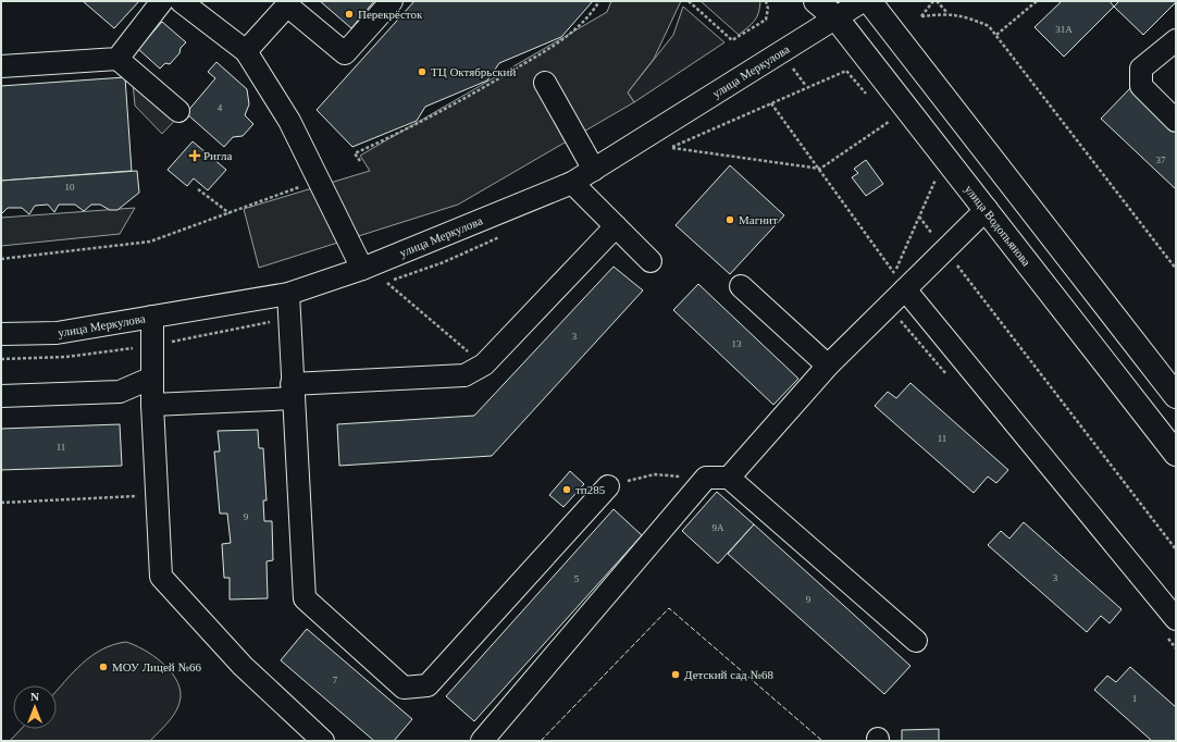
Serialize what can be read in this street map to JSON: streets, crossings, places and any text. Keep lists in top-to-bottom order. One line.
{"streets":{"main road":["улица Водопьянова"],"street":["улица Меркулова"]},"crossings":[["улица Меркулова","улица Водопьянова"]],"places":{"other":["Перекрёсток","ТЦ Октябрьский","Магнит","тп285","МОУ Лицей №66","Детский сад №68"],"health":["Ригла"]},"house_numbers":["31А","4","37","10","3","13","11","11","9","9А","3","5","9","7","1"],"north":"top"}
